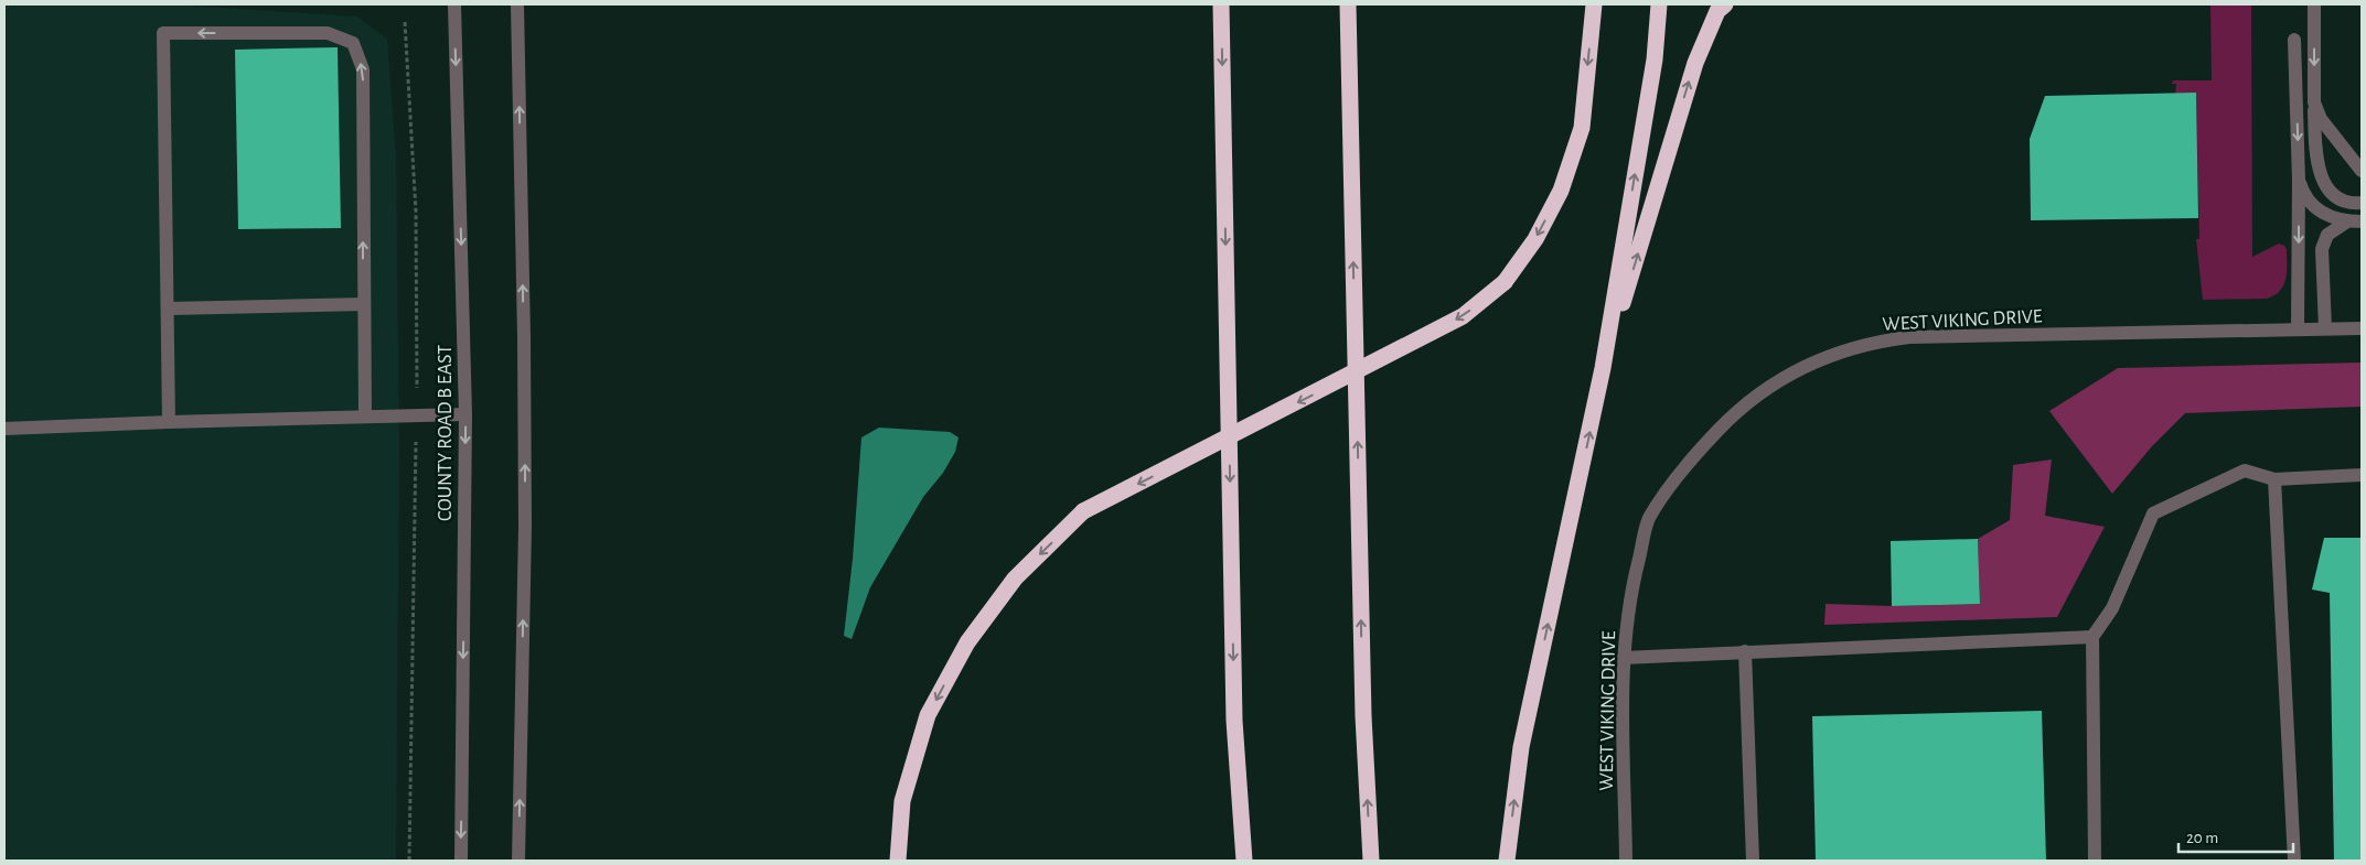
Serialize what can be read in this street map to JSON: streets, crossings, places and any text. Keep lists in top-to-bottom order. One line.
{"streets":{"street":["WEST VIKING DRIVE","COUNTY ROAD B EAST"]},"scale_bar":"20 m"}
